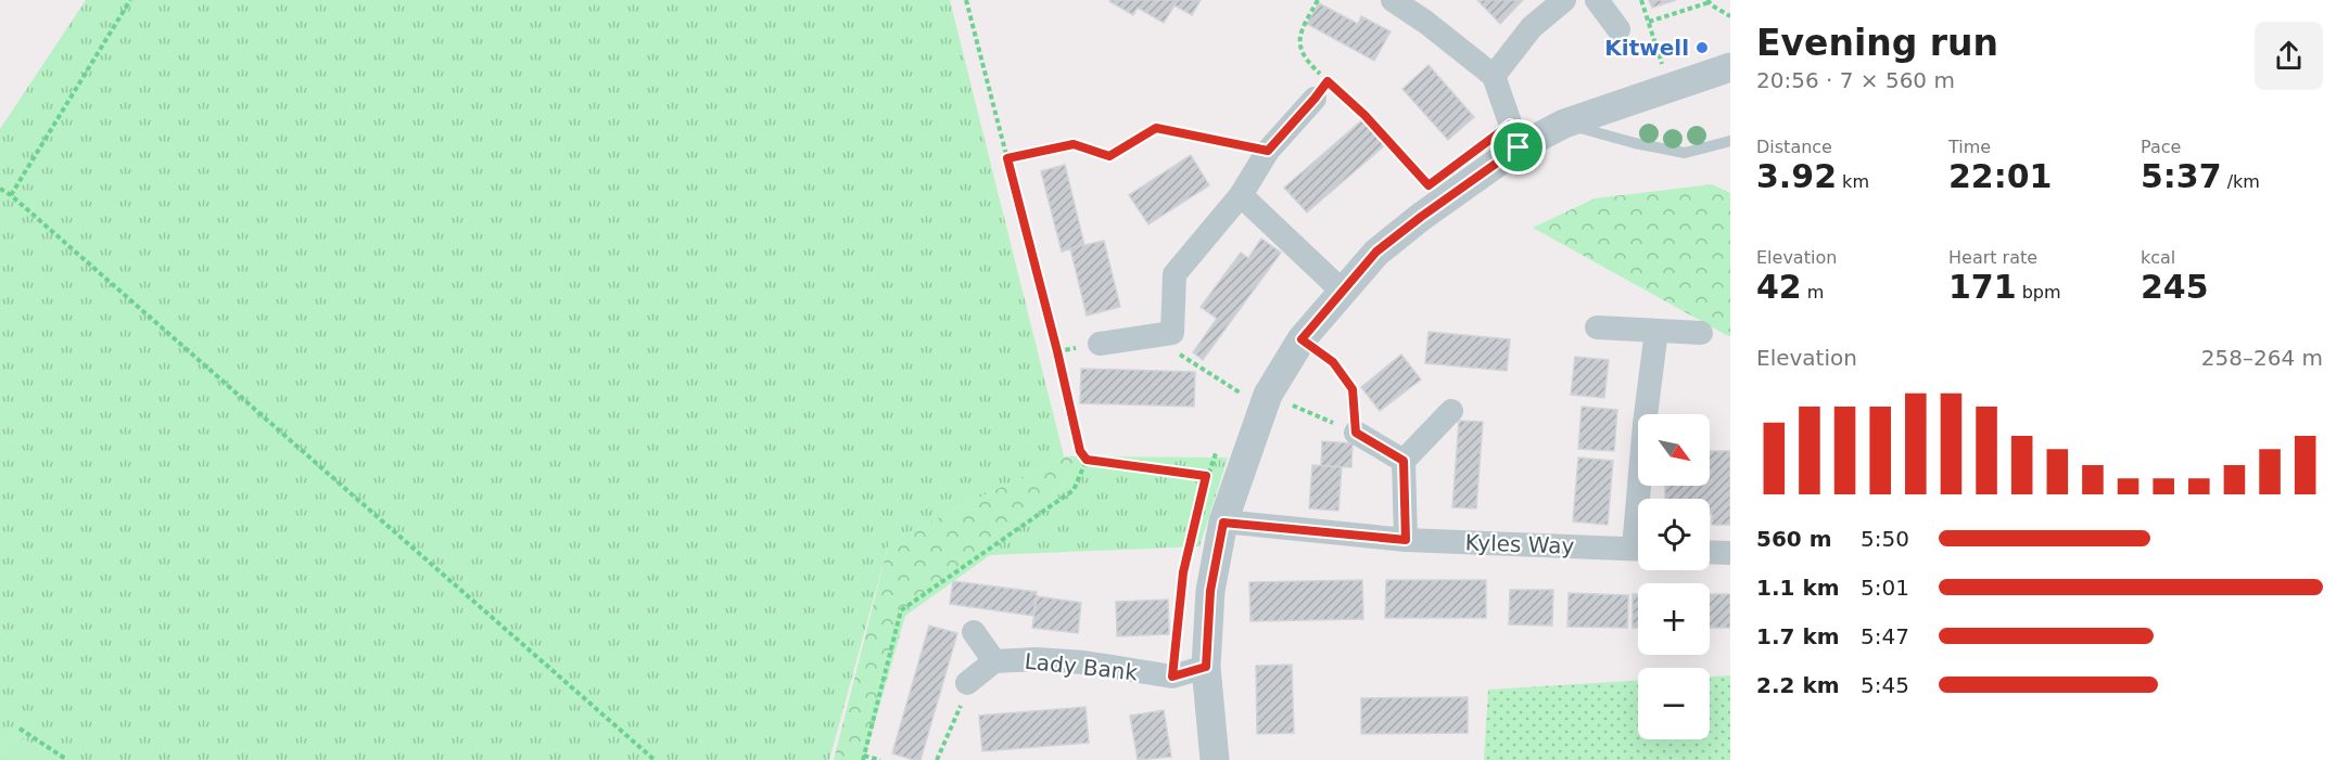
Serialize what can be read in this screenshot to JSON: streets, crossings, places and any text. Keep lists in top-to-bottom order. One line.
{"streets":{"street":["Kyles Way","Lady Bank"]},"places":["Kitwell"],"north":"bottom right","page":{"heading":["Evening run","20:56 · 7 × 560 m"],"stats":[["Distance","3.92 km"],["Time","22:01"],["Pace","5:37 /km"],["Elevation","42 m"],["Heart rate","171 bpm"],["kcal","245"]],"chart":["Elevation","258–264 m"],"map_buttons":["+","−"],"list":[{"name":"560 m","note":"5:50"},{"name":"1.1 km","note":"5:01"},{"name":"1.7 km","note":"5:47"},{"name":"2.2 km","note":"5:45"}]}}
